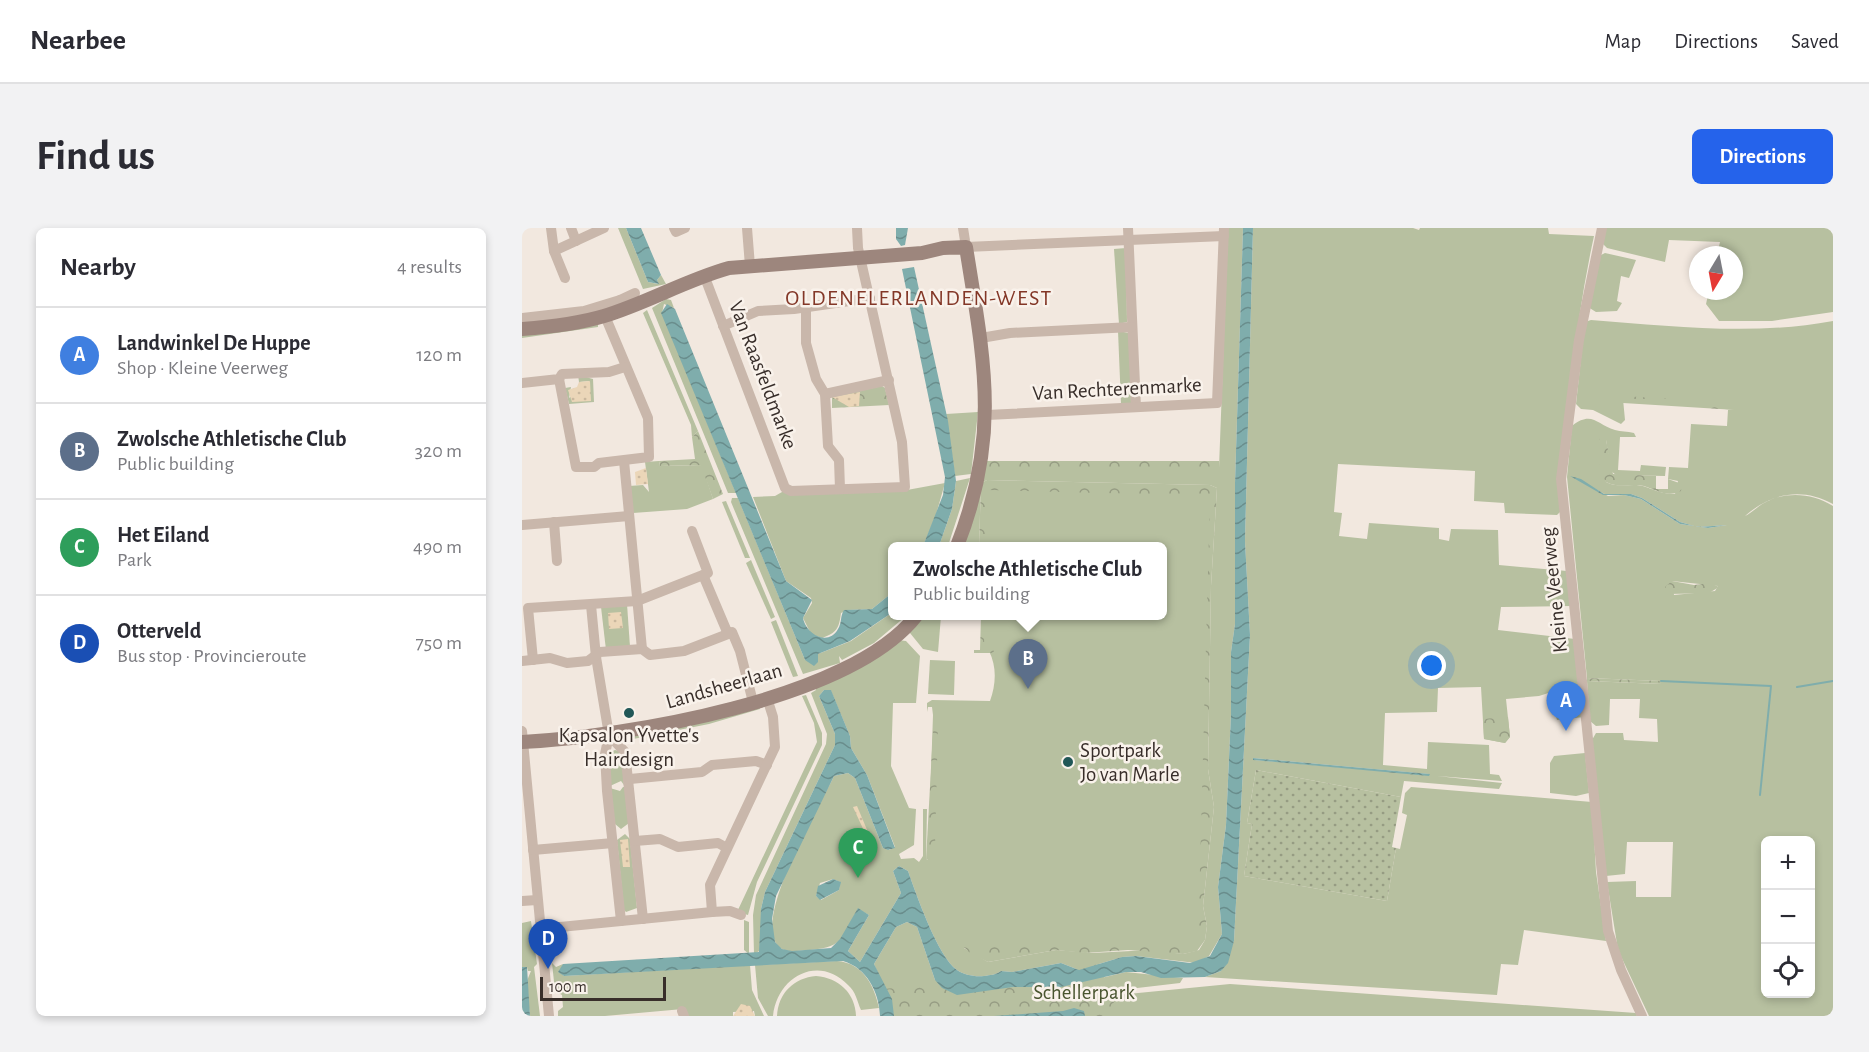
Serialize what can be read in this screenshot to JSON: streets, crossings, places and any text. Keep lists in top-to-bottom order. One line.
{"streets":{"street":["Van Raasfeldmarke","Van Rechterenmarke","Kleine Veerweg","Landsheerlaan"]},"districts":["OLDENELERLANDEN-WEST"],"parks":["Schellerpark"],"places":["Kapsalon Yvette's Hairdesign","Sportpark Jo van Marle"],"scale_bar":"100 m","north":"bottom","page":{"header":"Nearbee","nav":["Map","Directions","Saved"],"buttons":"Directions","title":"Find us","heading":["Nearby","4 results"],"list":[{"mark":"A","name":"Landwinkel De Huppe","note":"Shop · Kleine Veerweg","value":"120 m"},{"mark":"B","name":"Zwolsche Athletische Club","note":"Public building","value":"320 m"},{"mark":"C","name":"Het Eiland","note":"Park","value":"490 m"},{"mark":"D","name":"Otterveld","note":"Bus stop · Provincieroute","value":"750 m"}],"popup":["Zwolsche Athletische Club","Public building"],"pins":["B","A","C","D"],"map_buttons":["+","−"],"scale":"100 m"}}
